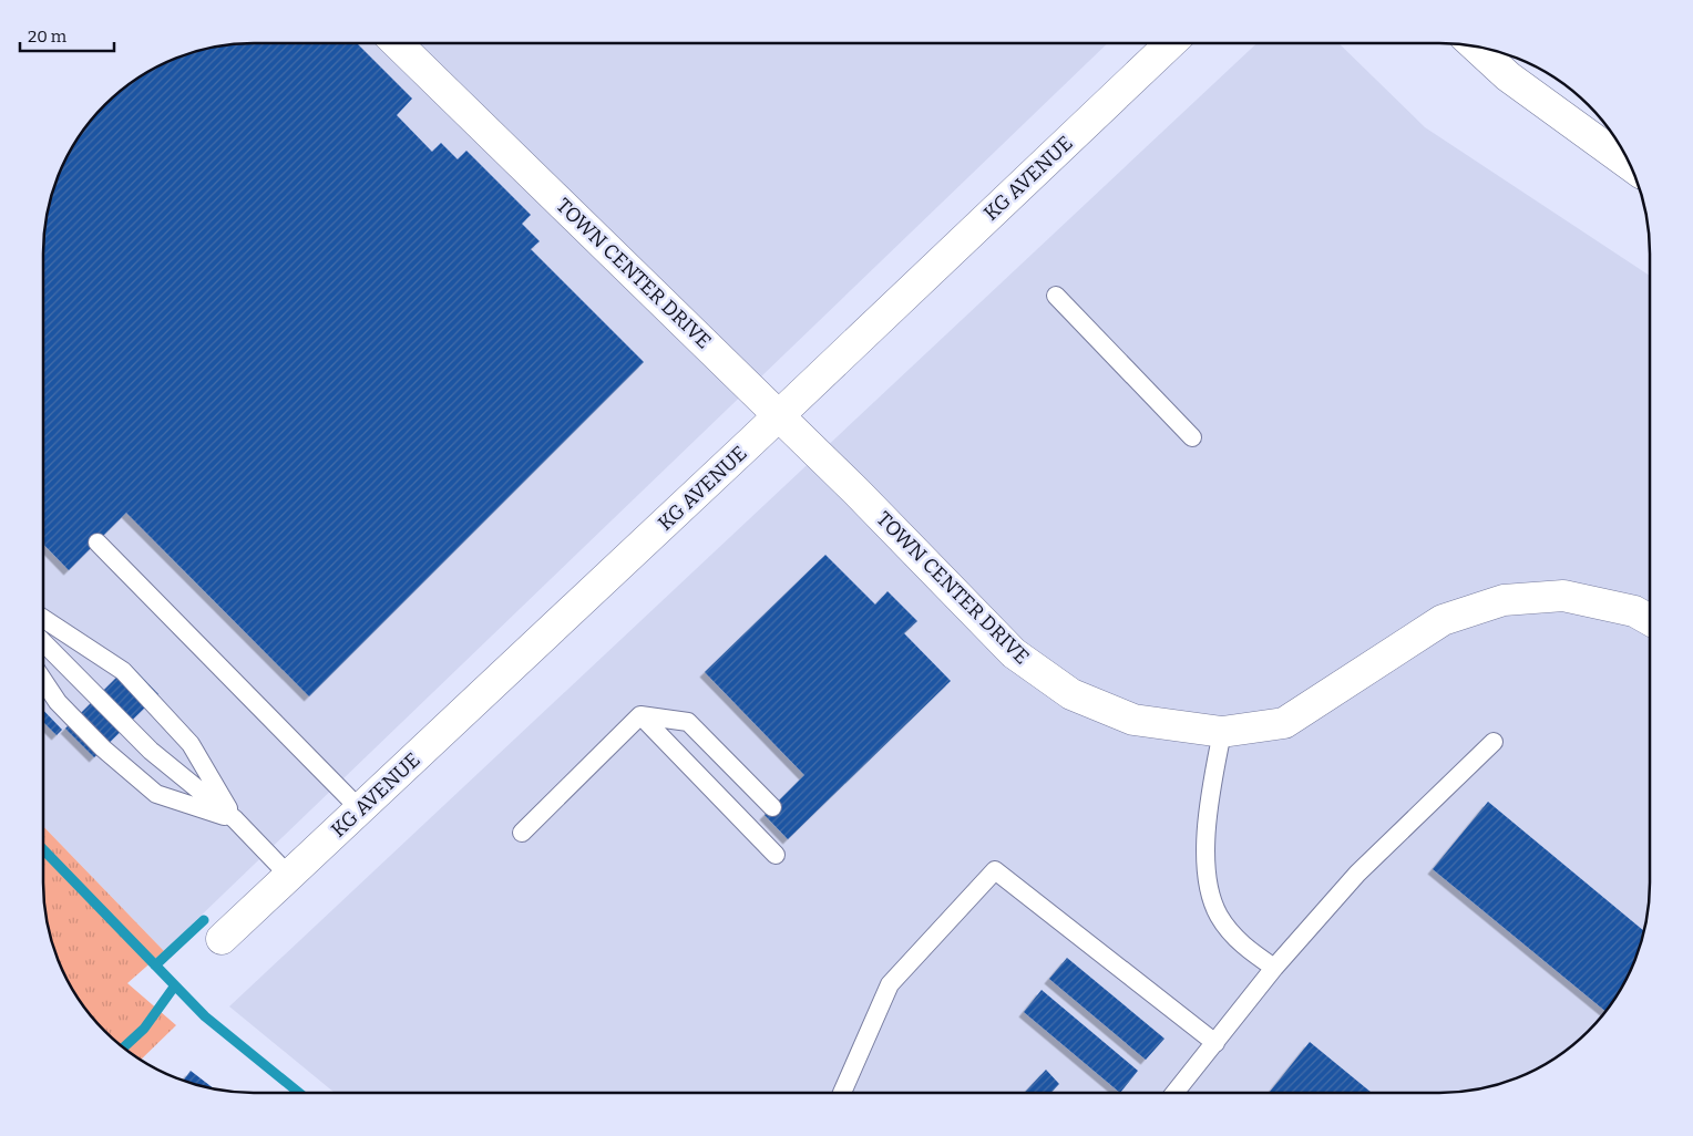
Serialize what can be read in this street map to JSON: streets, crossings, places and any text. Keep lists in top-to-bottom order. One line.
{"streets":{"street":["KG AVENUE","TOWN CENTER DRIVE"]},"crossings":[["KG AVENUE","TOWN CENTER DRIVE"]],"scale_bar":"20 m"}
